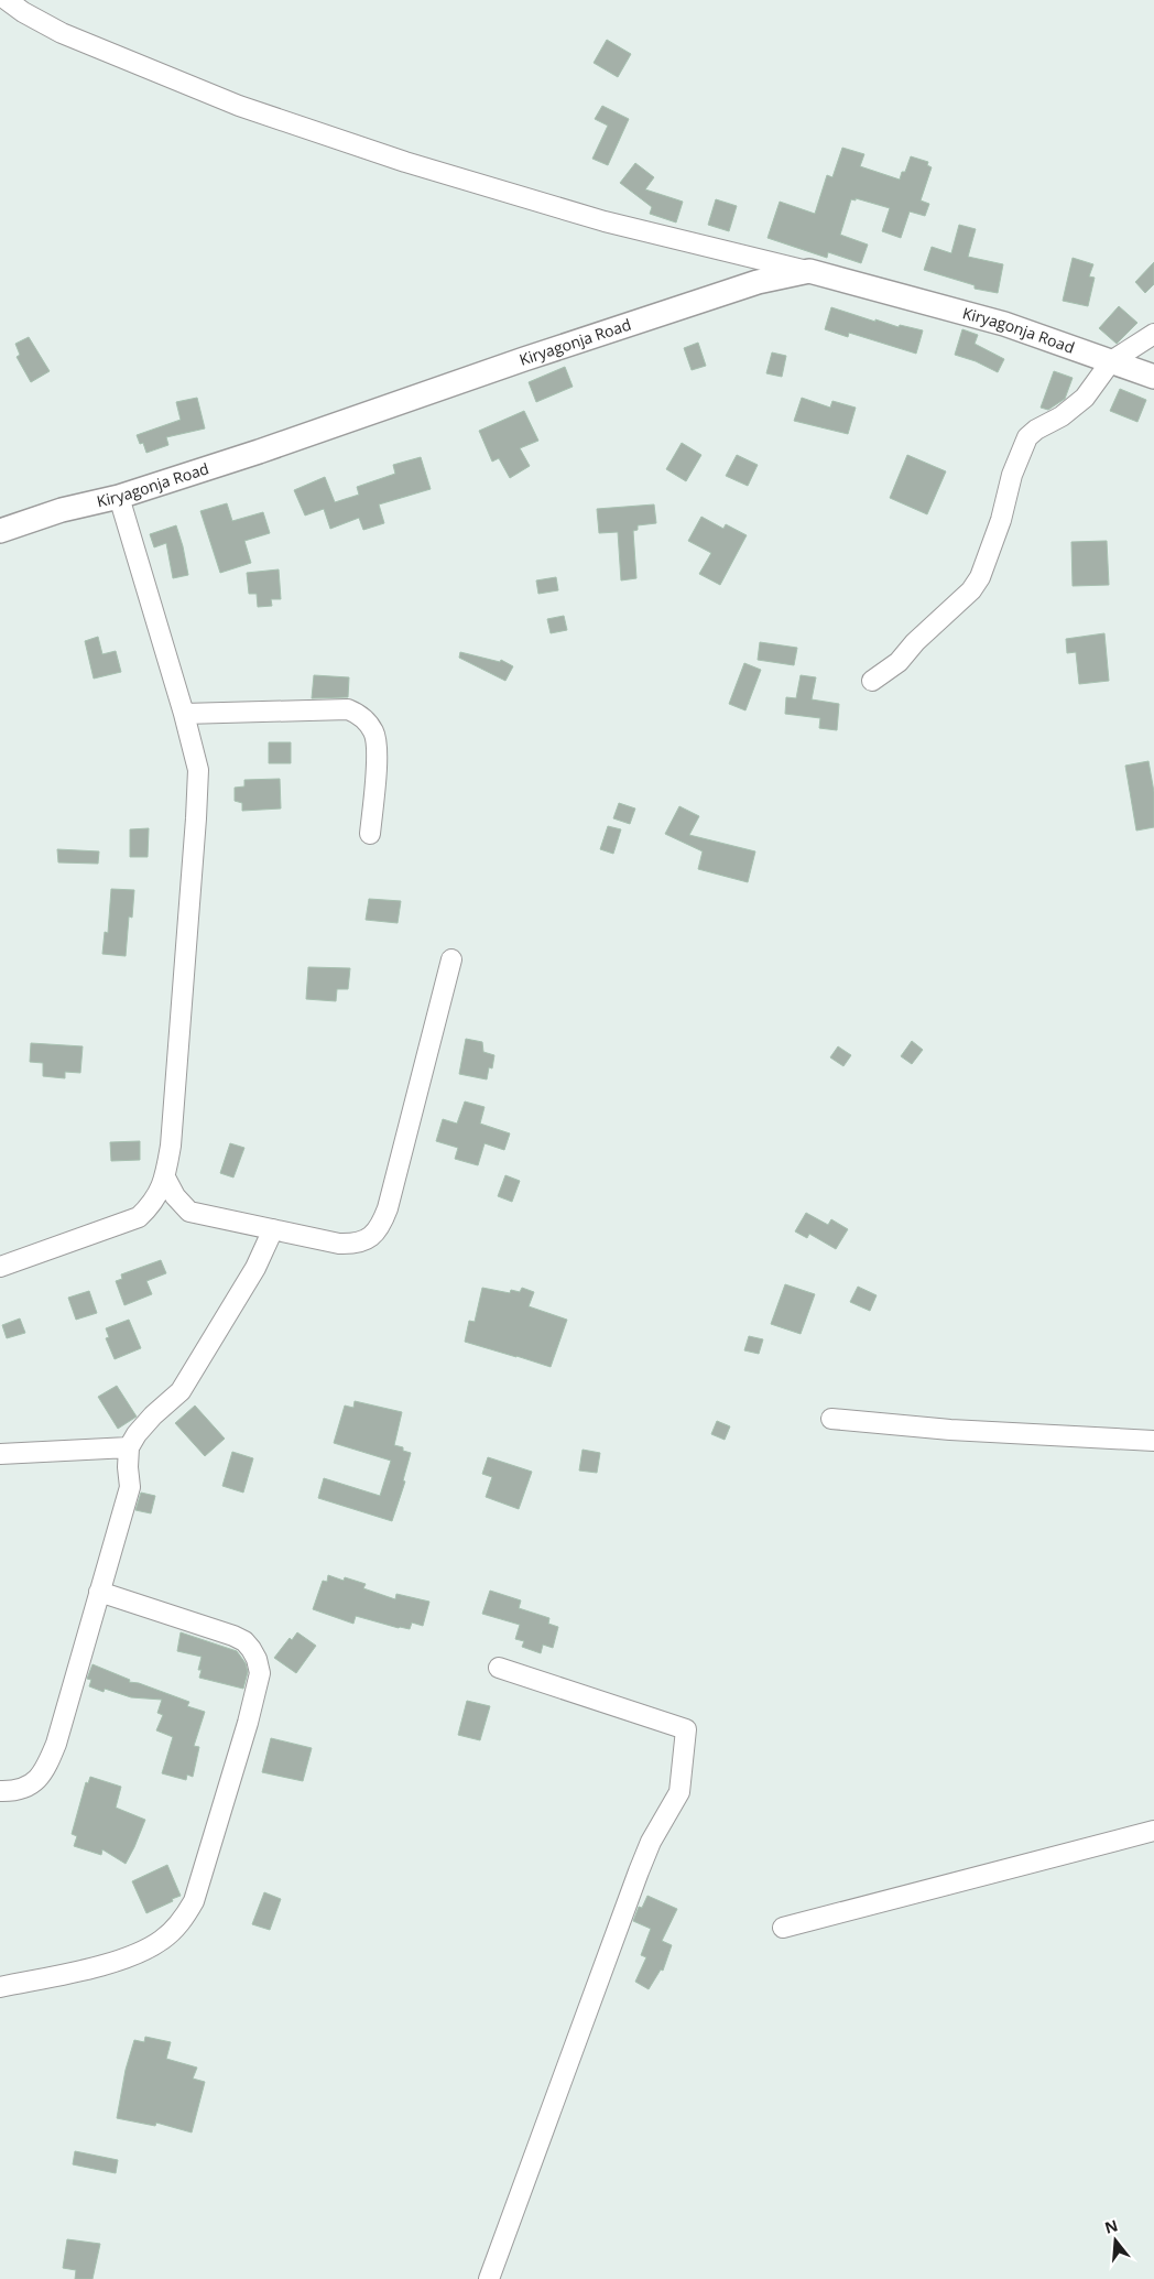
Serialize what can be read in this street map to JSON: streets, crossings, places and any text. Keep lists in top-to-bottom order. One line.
{"streets":{"street":["Kiryagonja Road"]},"north":"top"}
